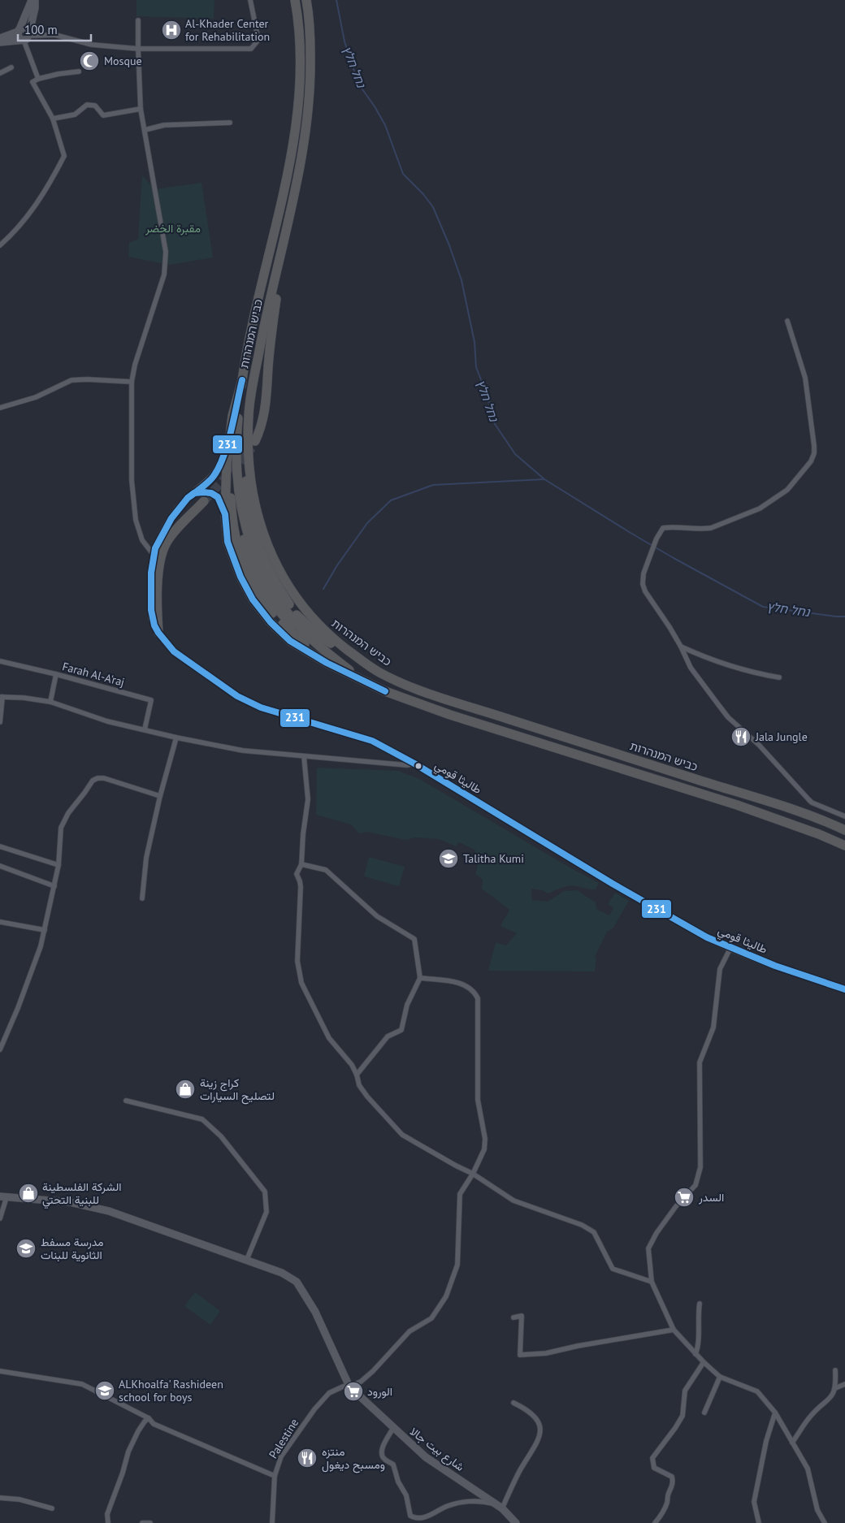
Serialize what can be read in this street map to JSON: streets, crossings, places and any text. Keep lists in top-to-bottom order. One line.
{"streets":{"highway":["כביש המנהרות"],"main road":["طاليثا قومي"],"street":["Farah Al-A'raj","Palestine","شارع بيت جالا"]},"crossings":[["Palestine","شارع بيت جالا"]],"water":["נחל חלץ"],"parks":["مقبرة الخضر"],"places":{"hospital":["Al-Khader Center for Rehabilitation"],"mosque":["Mosque"],"restaurant":["Jala Jungle","منتزه ومسبح ديغول"],"school or university":["Talitha Kumi","مدرسة مسفط الثانوية للبنات","ALKhoalfa' Rashideen school for boys"],"shop":["كراج زينة لتصليح السيارات","الشركة الفلسطينة للبنية التحتي"],"supermarket":["السدر","الورود"]},"lines":["transit line 231"],"scale_bar":"100 m"}
